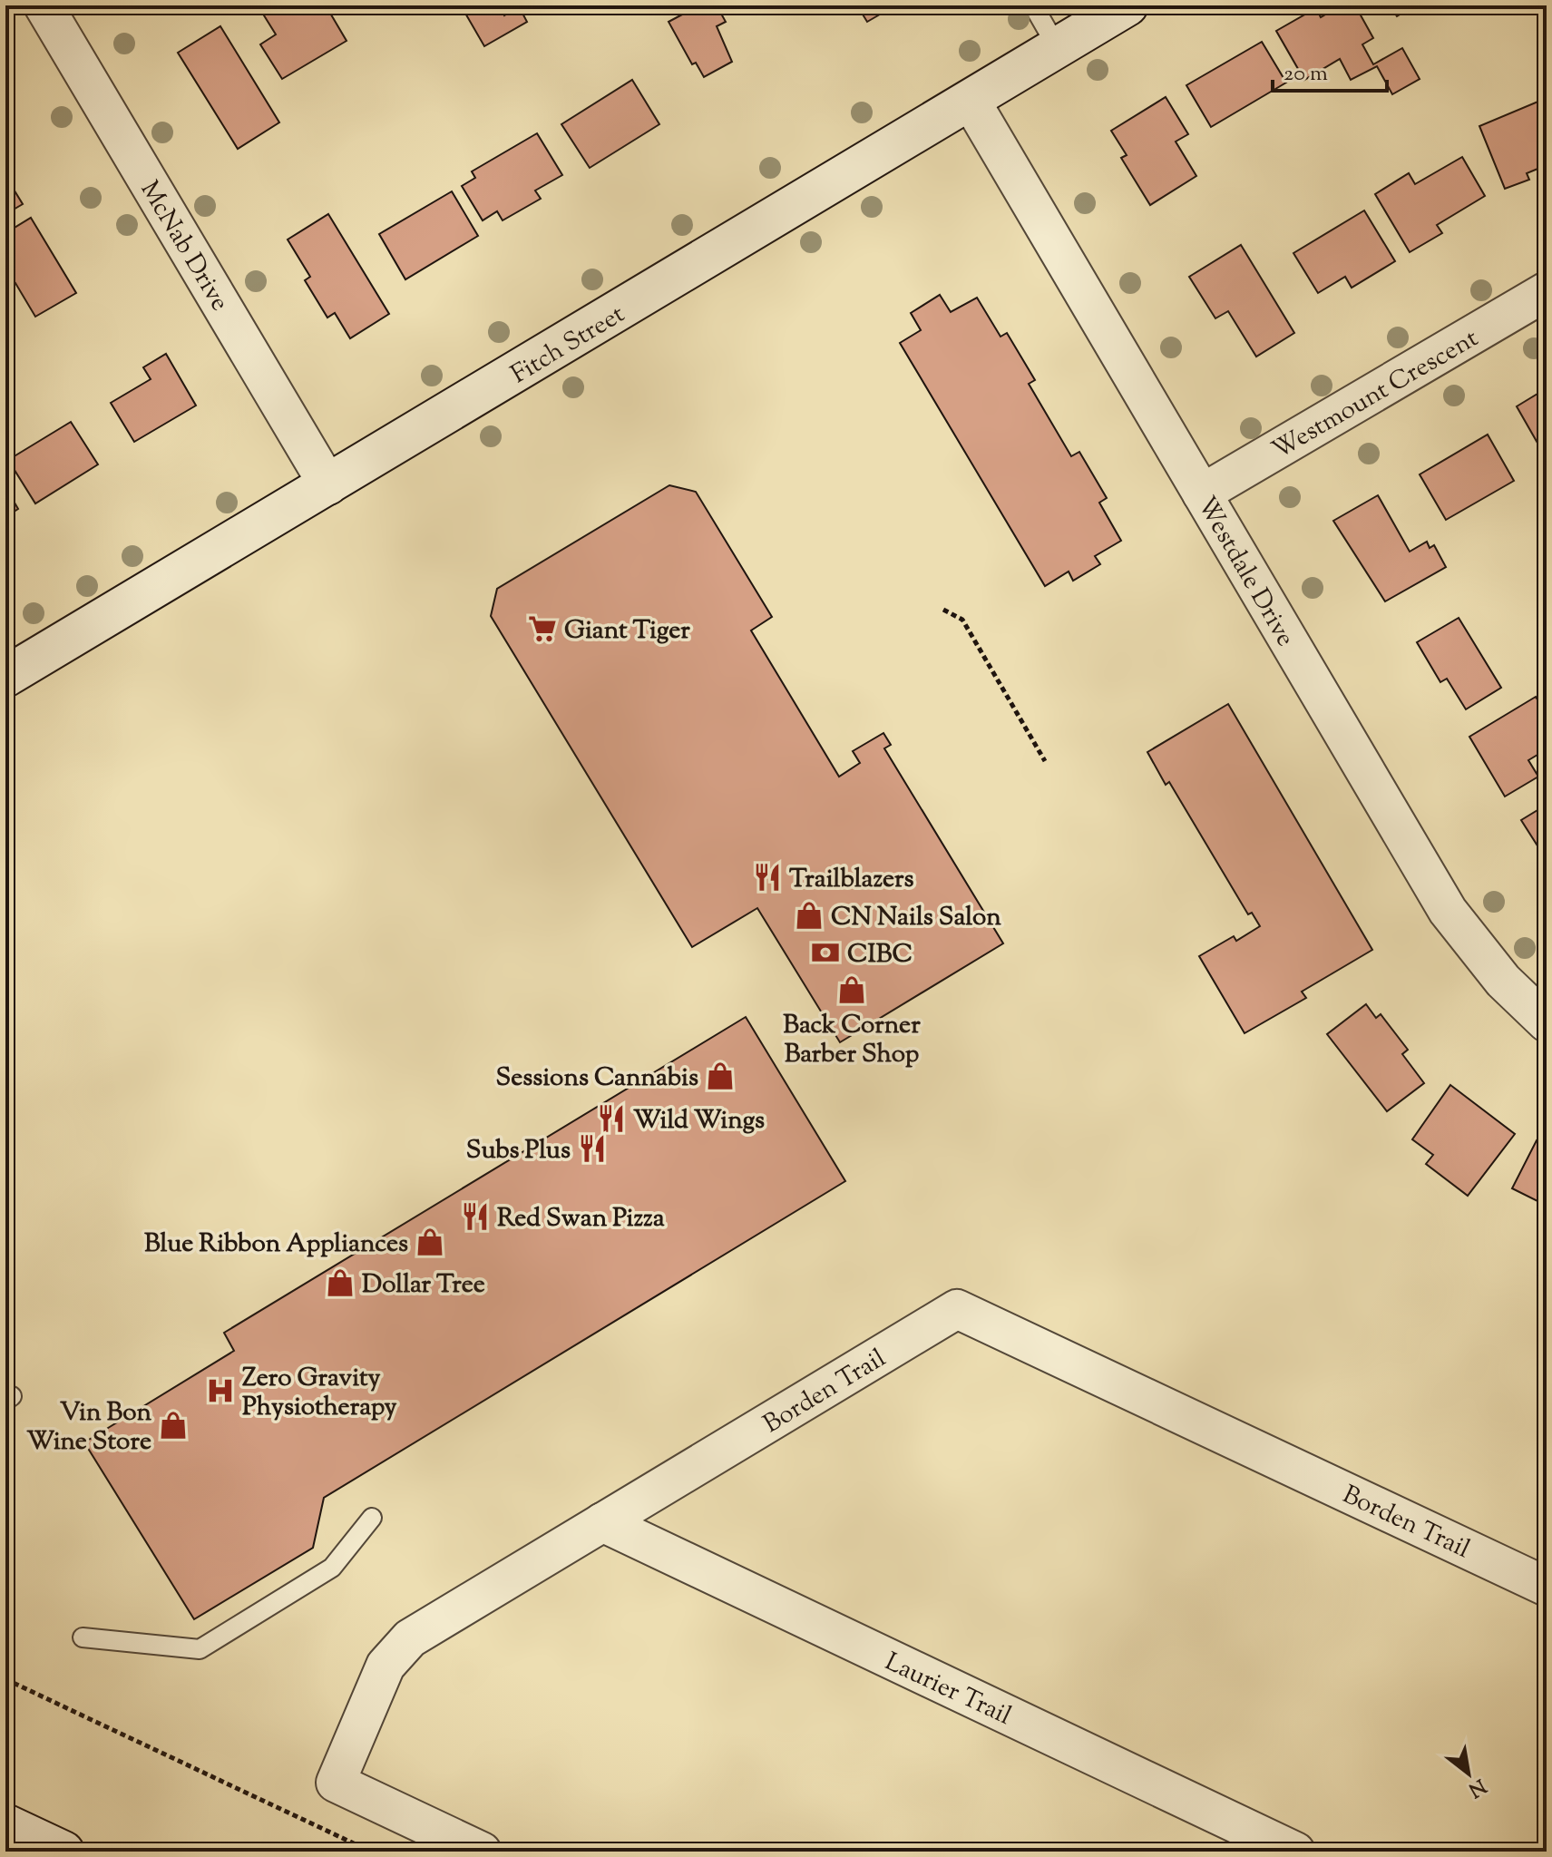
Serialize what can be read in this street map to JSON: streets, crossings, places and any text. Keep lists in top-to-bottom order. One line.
{"streets":{"street":["McNab Drive","Fitch Street","Westmount Crescent","Westdale Drive","Borden Trail","Laurier Trail"]},"crossings":[["McNab Drive","Fitch Street"],["Fitch Street","Westdale Drive"],["Westmount Crescent","Westdale Drive"],["Borden Trail","Laurier Trail"]],"places":{"supermarket":["Giant Tiger"],"restaurant":["Trailblazers","Wild Wings","Subs Plus","Red Swan Pizza"],"shop":["CN Nails Salon","Back Corner Barber Shop","Sessions Cannabis","Blue Ribbon Appliances","Dollar Tree","Vin Bon Wine Store"],"bank":["CIBC"],"hospital":["Zero Gravity Physiotherapy"]},"scale_bar":"20 m","north":"bottom right"}
